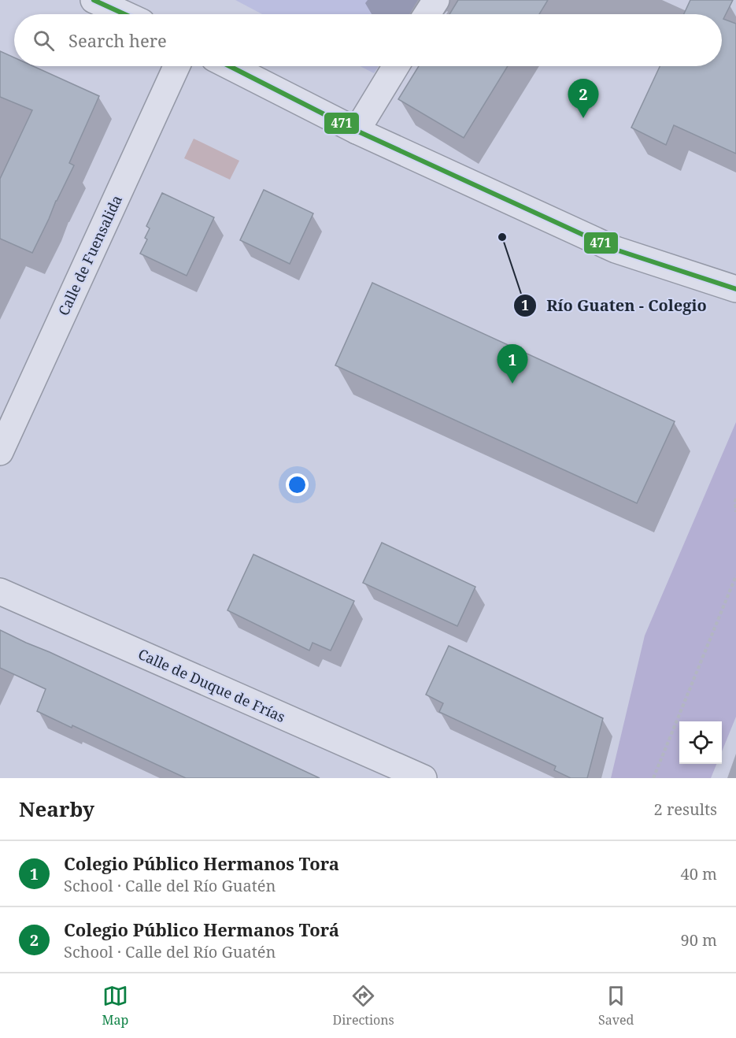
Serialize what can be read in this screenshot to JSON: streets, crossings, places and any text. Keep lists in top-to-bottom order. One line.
{"streets":{"street":["Calle de Fuensalida","Calle de Duque de Frías"]},"places":["Río Guaten - Colegio"],"lines":["transit line 471"],"page":{"search":"Search here","pins":["2","1"],"heading":["Nearby","2 results"],"list":[{"mark":"1","name":"Colegio Público Hermanos Tora","note":"School · Calle del Río Guatén","value":"40 m"},{"mark":"2","name":"Colegio Público Hermanos Torá","note":"School · Calle del Río Guatén","value":"90 m"}],"nav":["Map","Directions","Saved"]}}
